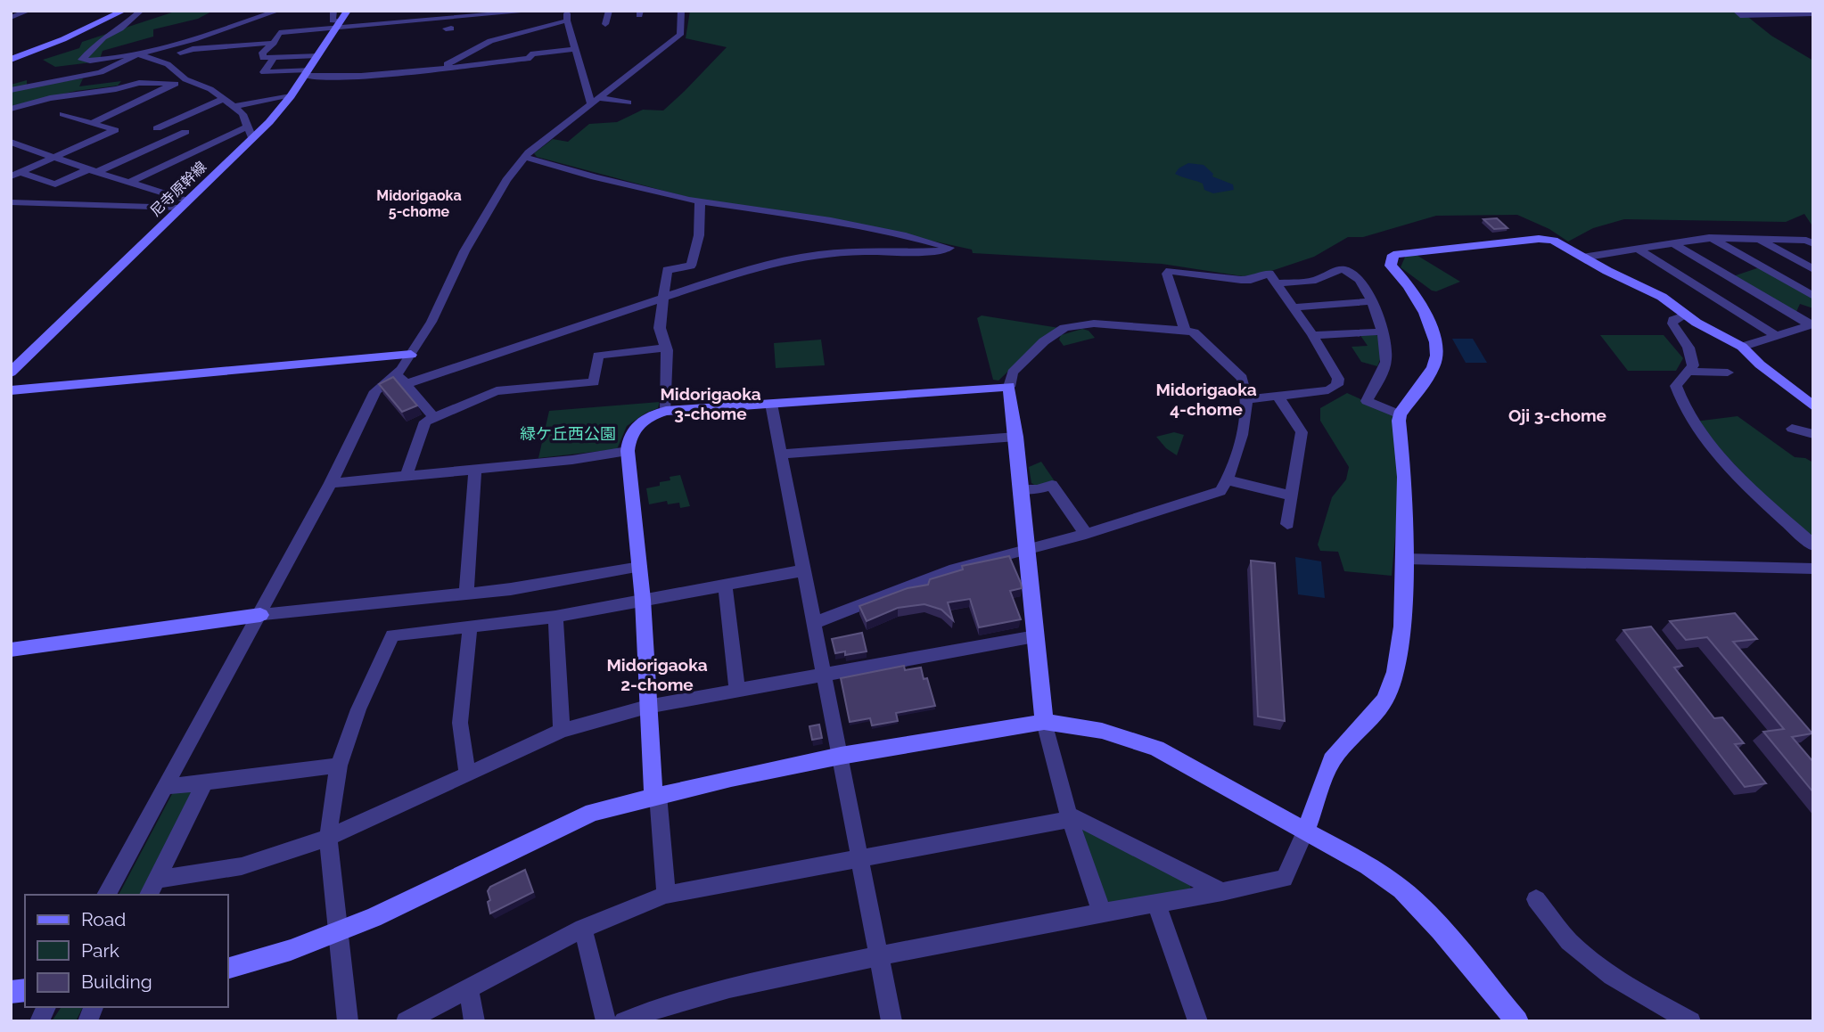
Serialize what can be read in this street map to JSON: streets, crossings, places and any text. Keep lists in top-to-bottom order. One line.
{"streets":{"street":["尼寺原幹線"]},"districts":["Midorigaoka 5-chome","Midorigaoka 4-chome","Midorigaoka 3-chome","Oji 3-chome","Midorigaoka 2-chome"],"parks":["緑ケ丘西公園"],"legend":["Road","Park","Building"]}
